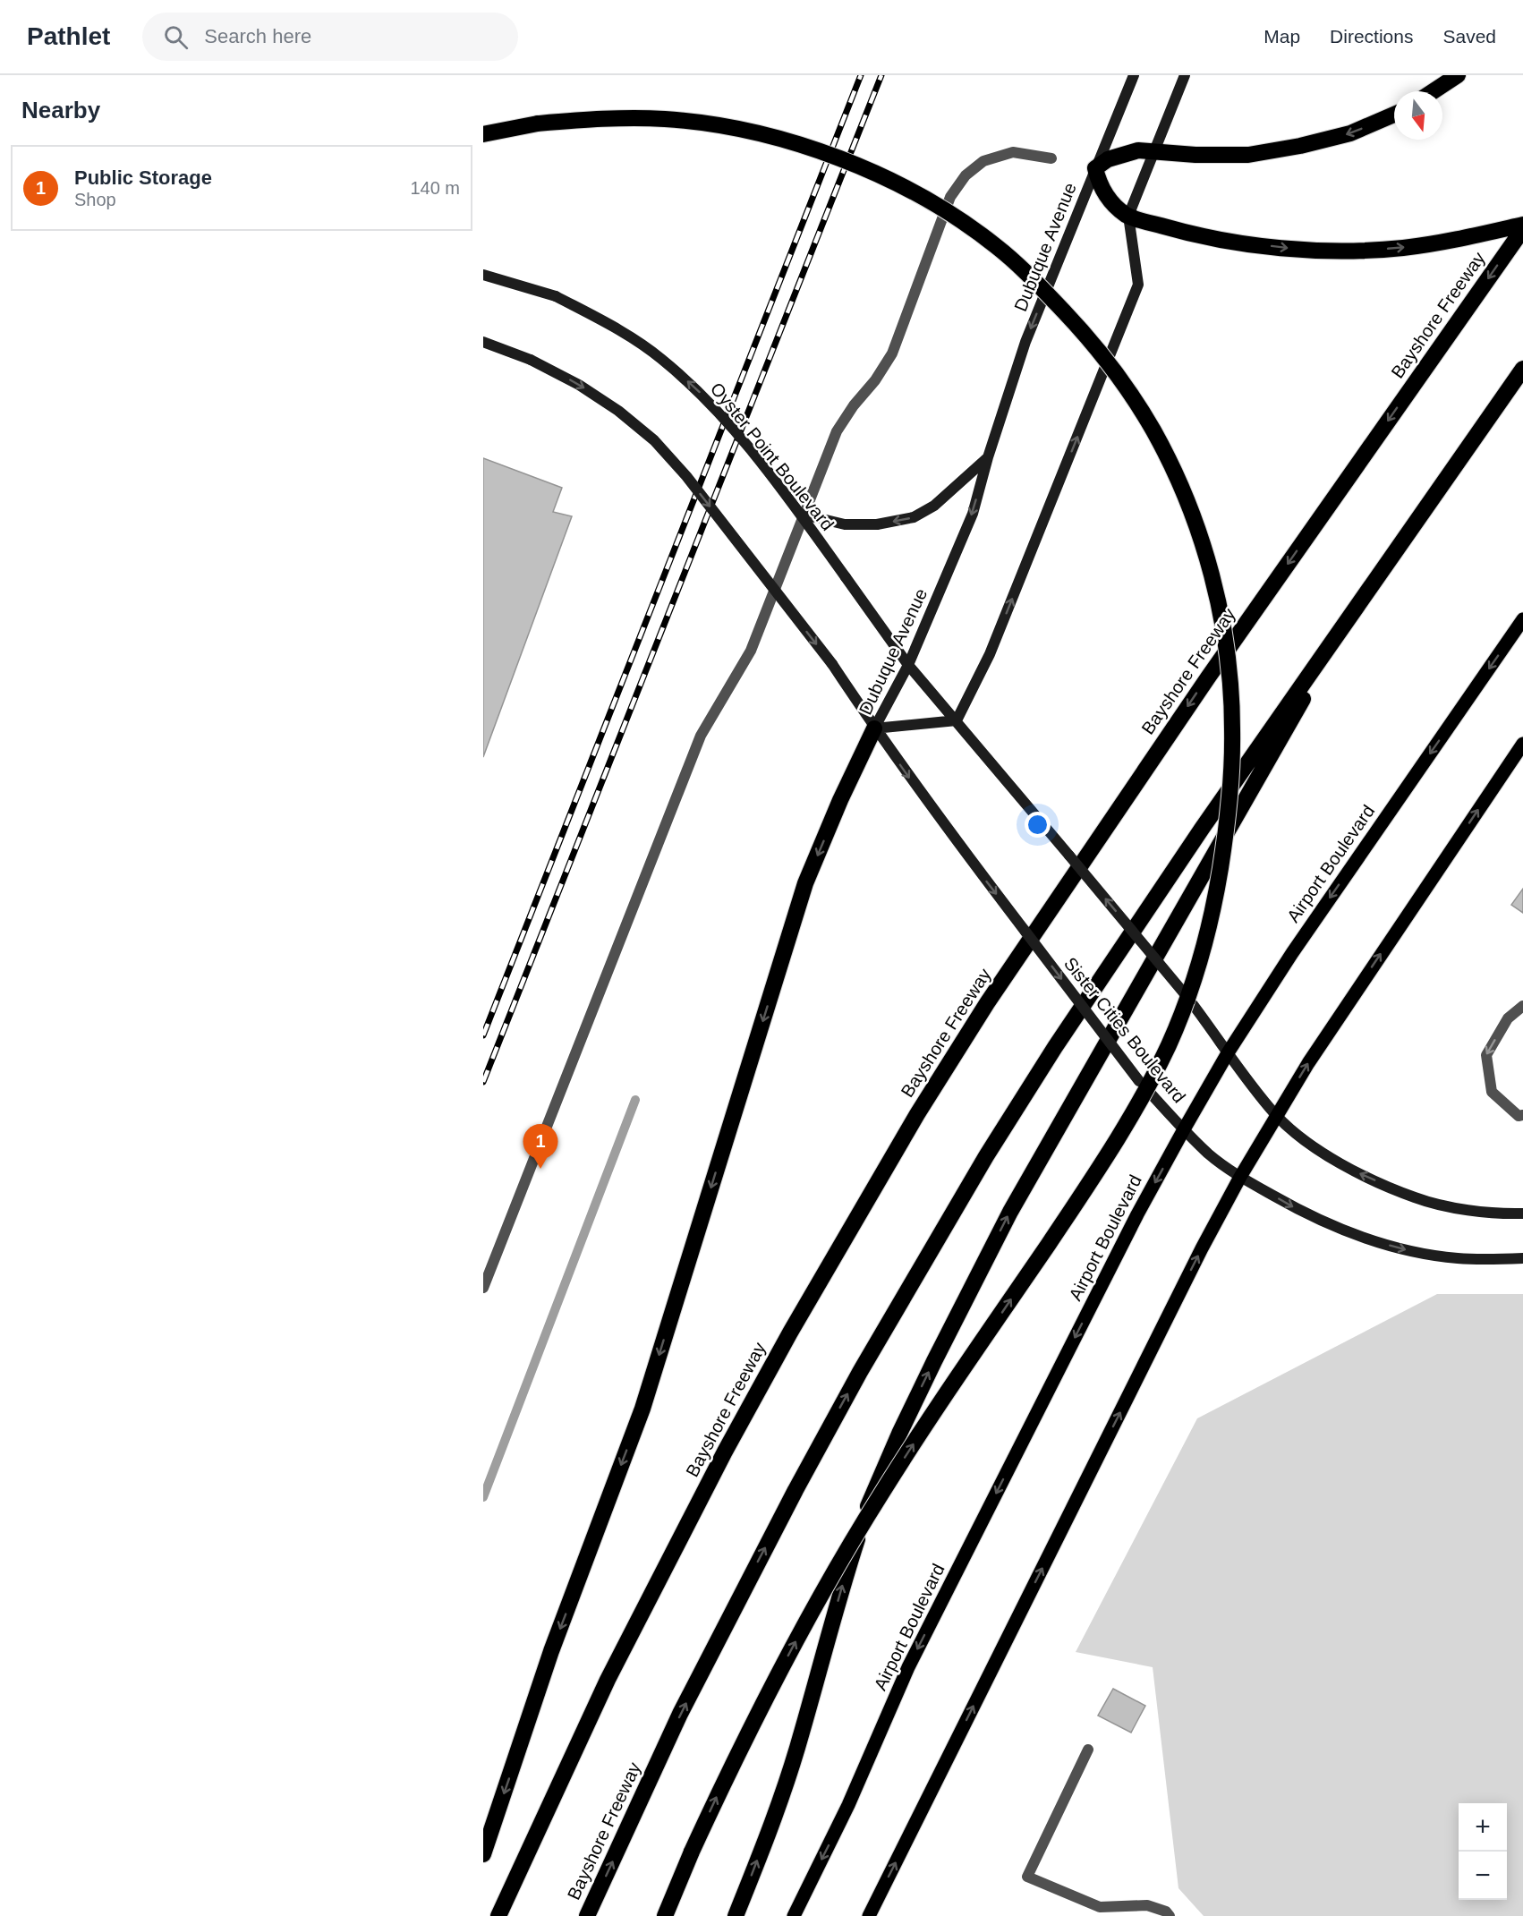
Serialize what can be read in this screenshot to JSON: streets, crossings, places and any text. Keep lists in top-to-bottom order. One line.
{"streets":{"highway":["Bayshore Freeway"],"main road":["Dubuque Avenue","Oyster Point Boulevard","Airport Boulevard","Sister Cities Boulevard"]},"crossings":[["Dubuque Avenue","Oyster Point Boulevard"],["Dubuque Avenue","Sister Cities Boulevard"],["Airport Boulevard","Sister Cities Boulevard"]],"north":"bottom","page":{"header":"Pathlet","search":"Search here","nav":["Map","Directions","Saved"],"heading":"Nearby","list":[{"mark":"1","name":"Public Storage","note":"Shop","value":"140 m"}],"pins":"1","map_buttons":["+","−"]}}
